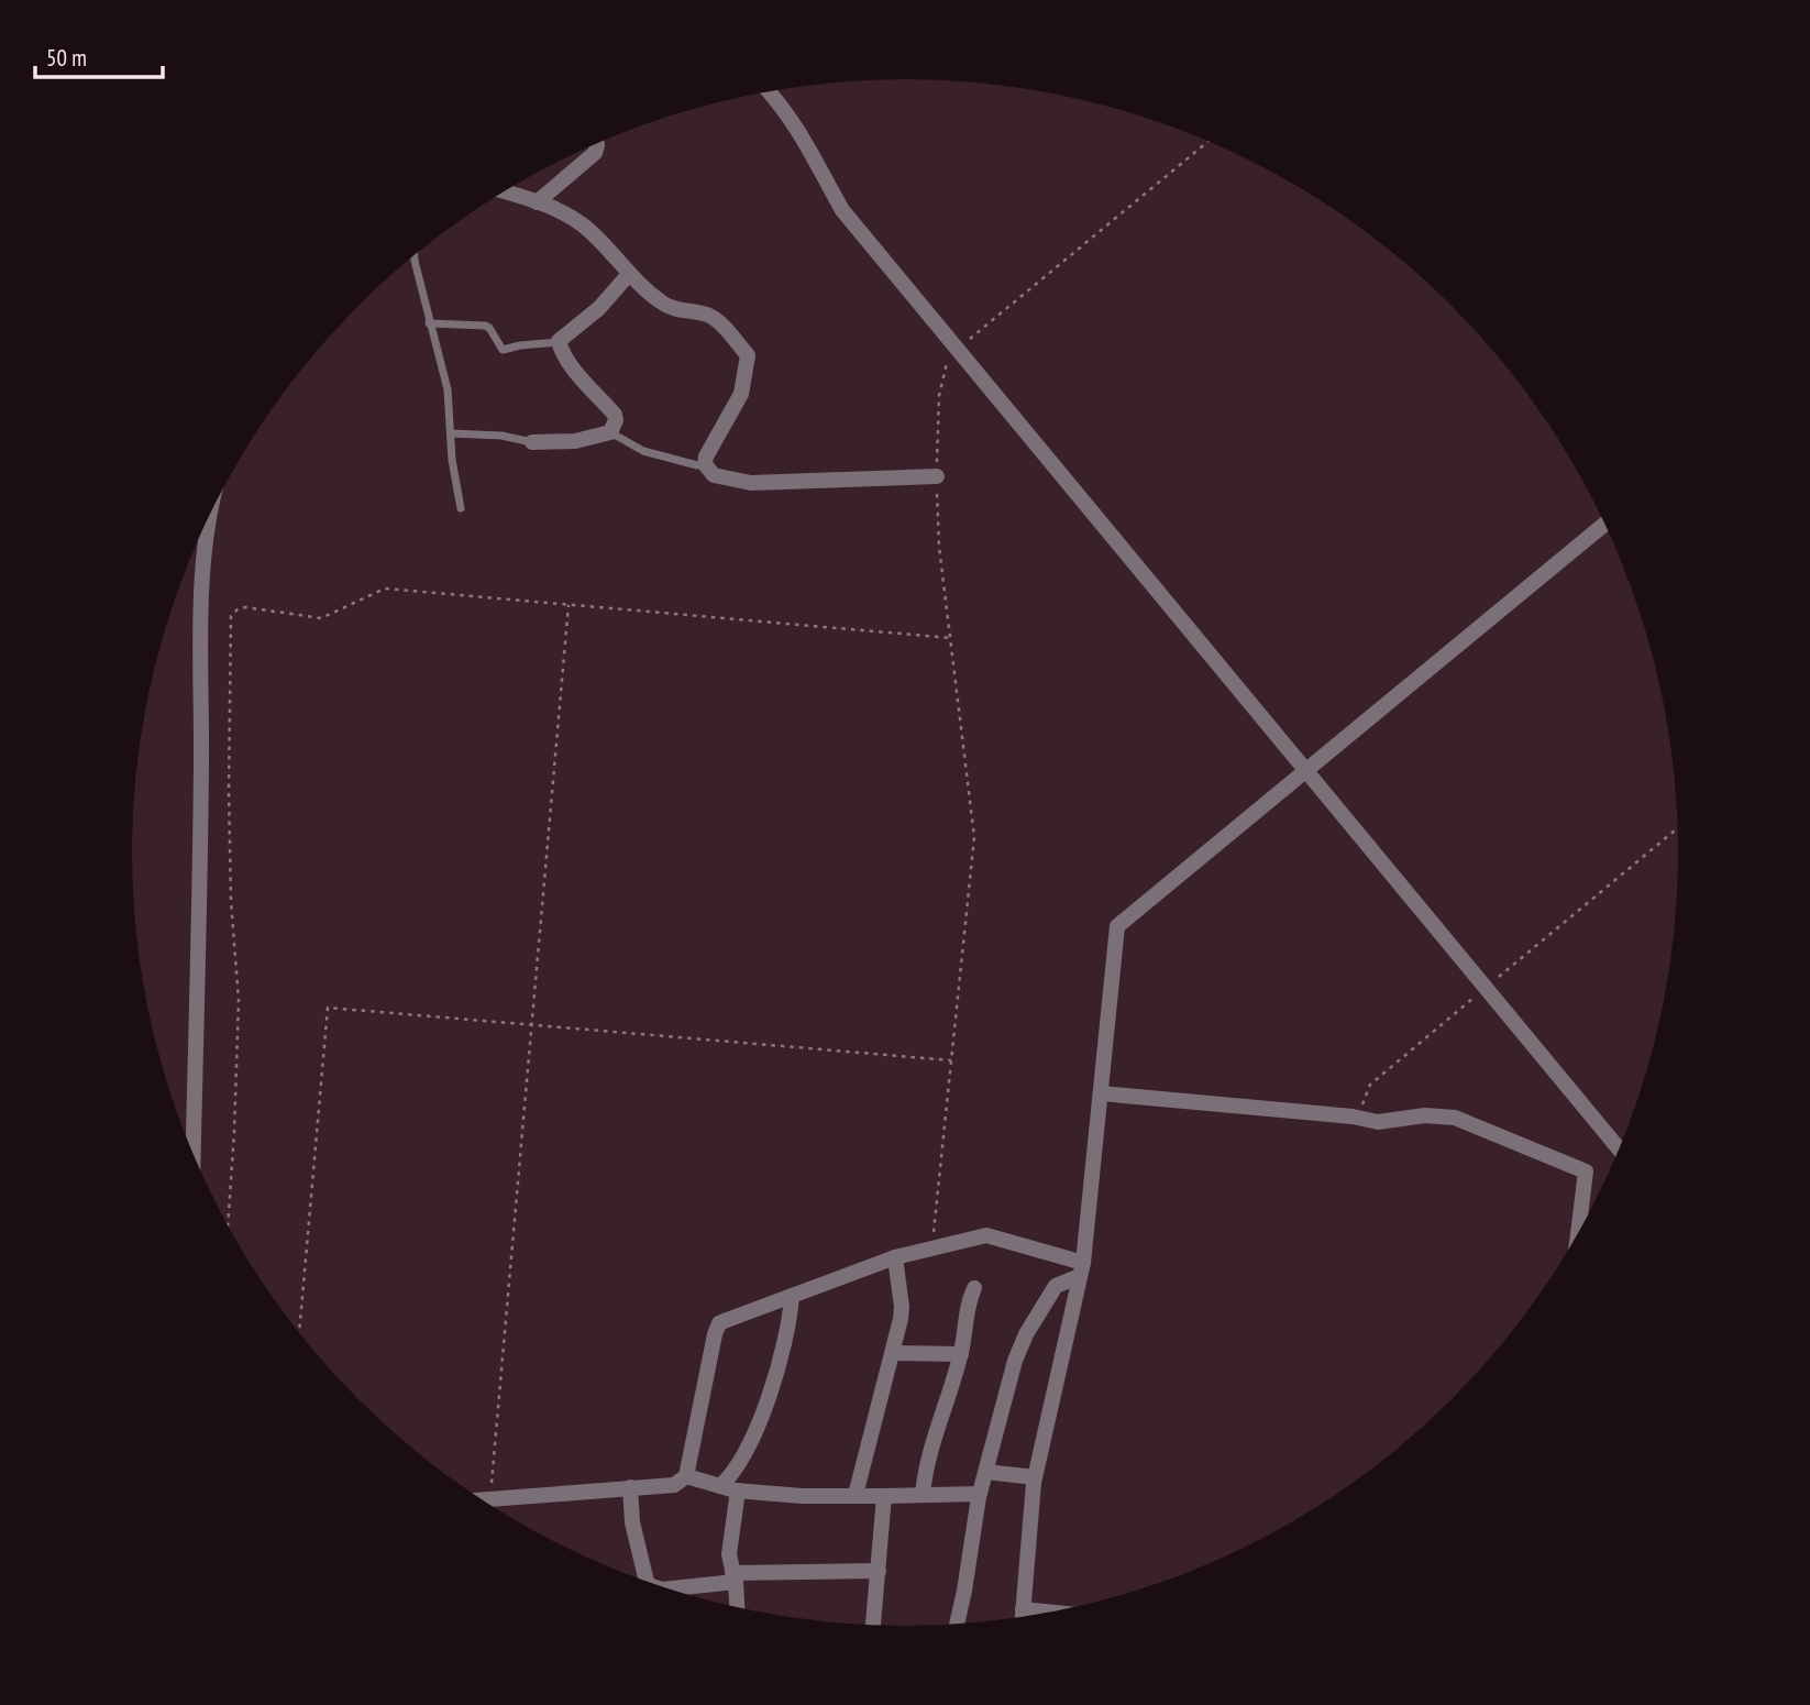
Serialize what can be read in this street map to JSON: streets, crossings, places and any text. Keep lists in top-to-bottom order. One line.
{"scale_bar":"50 m"}
